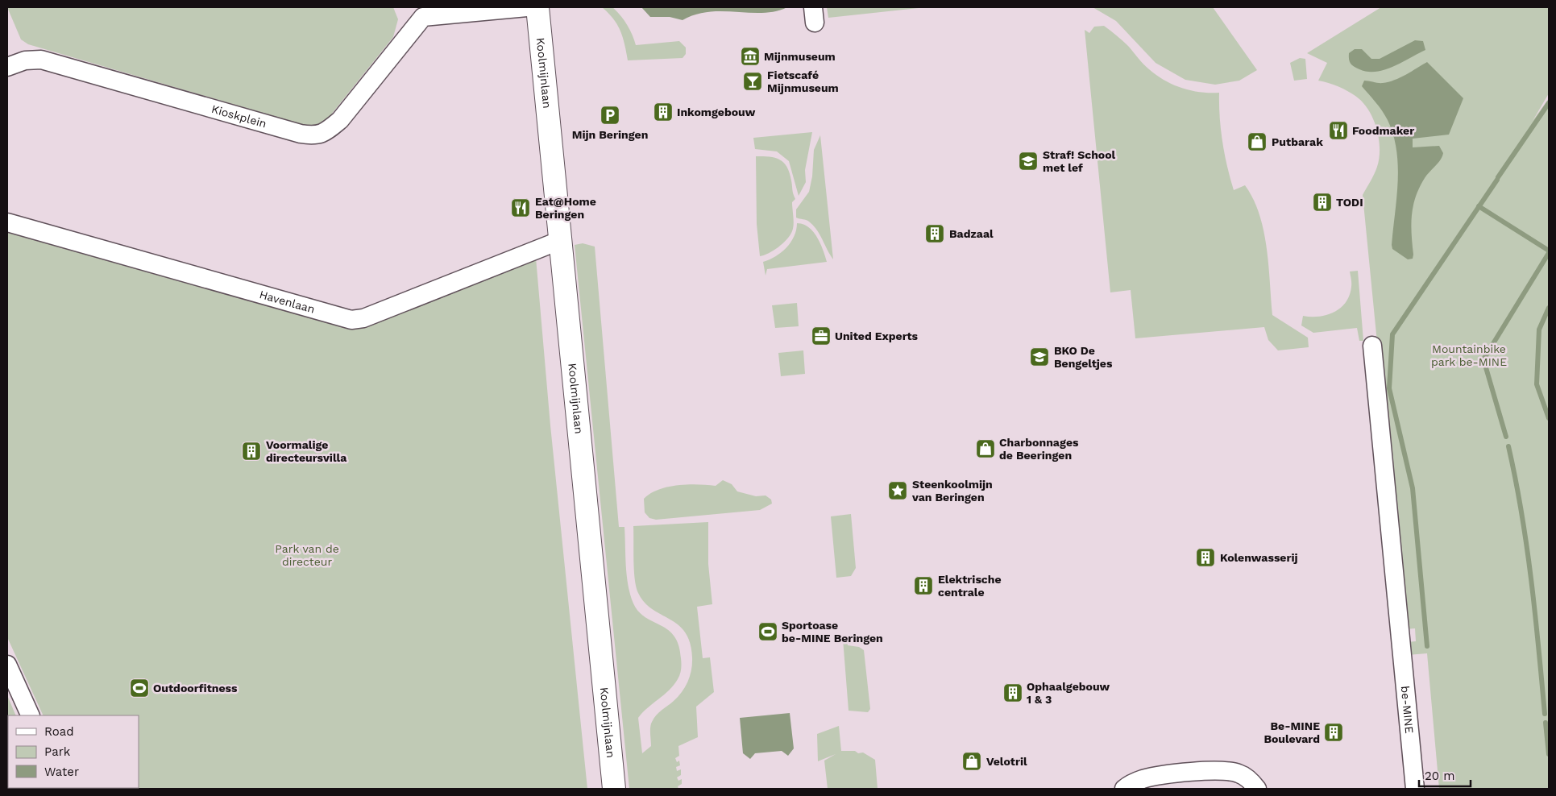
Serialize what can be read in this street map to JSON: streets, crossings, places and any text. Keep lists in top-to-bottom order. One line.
{"streets":{"main road":["Koolmijnlaan"],"street":["Kioskplein","Havenlaan","be-MINE"]},"crossings":[["Koolmijnlaan","Havenlaan"]],"parks":["Mountainbike park be-MINE","Park van de directeur"],"places":{"museum":["Mijnmuseum"],"bar":["Fietscafé Mijnmuseum"],"building":["Inkomgebouw","TODI","Badzaal","Voormalige directeursvilla","Kolenwasserij","Elektrische centrale","Ophaalgebouw 1 & 3","Be-MINE Boulevard"],"parking":["Mijn Beringen"],"restaurant":["Foodmaker","Eat@Home Beringen"],"shop":["Putbarak","Charbonnages de Beeringen","Velotril"],"school or university":["Straf! School met lef","BKO De Bengeltjes"],"office":["United Experts"],"place":["Steenkoolmijn van Beringen"],"sports":["Sportoase be-MINE Beringen","Outdoorfitness"]},"legend":["Road","Park","Water"],"scale_bar":"20 m"}
